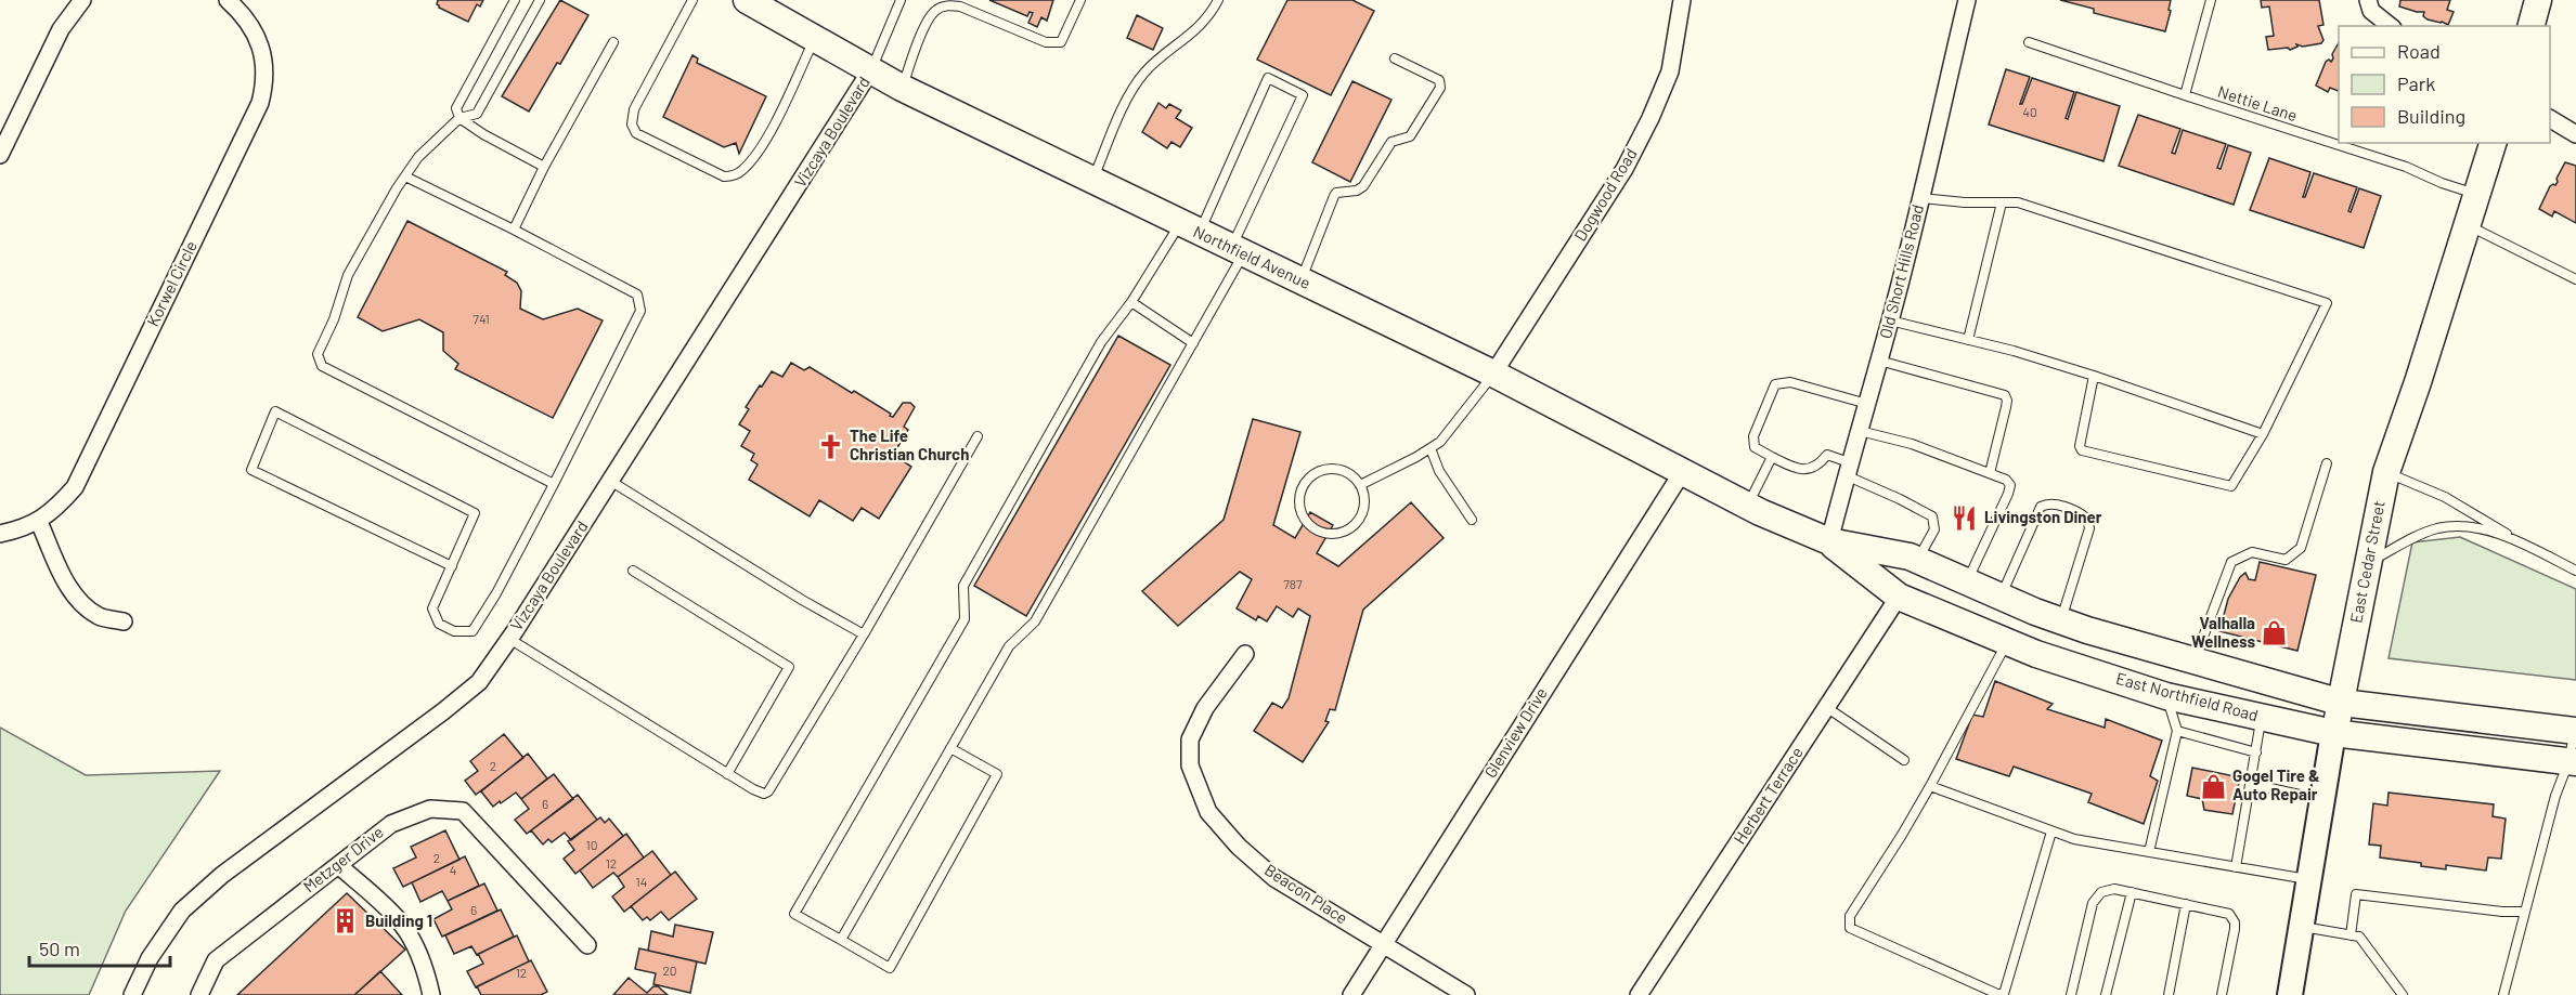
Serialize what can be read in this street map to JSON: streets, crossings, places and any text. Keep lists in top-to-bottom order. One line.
{"streets":{"main road":["Northfield Avenue","East Cedar Street","East Northfield Road"],"street":["Vizcaya Boulevard","Dogwood Road","Old Short Hills Road","Korwel Circle","Glenview Drive","Herbert Terrace","Metzger Drive","Beacon Place"],"lane":["Nettie Lane"]},"crossings":[["Nettie Lane","East Cedar Street"],["Vizcaya Boulevard","Northfield Avenue"],["Dogwood Road","Northfield Avenue"],["Northfield Avenue","East Northfield Road"],["Northfield Avenue","Glenview Drive"],["Old Short Hills Road","East Northfield Road"],["East Cedar Street","East Northfield Road"],["East Northfield Road","Herbert Terrace"],["Glenview Drive","Beacon Place"]],"places":{"church":["The Life Christian Church"],"restaurant":["Livingston Diner"],"shop":["Valhalla Wellness","Gogel Tire & Auto Repair"],"building":["Building 1"]},"house_numbers":["40","741","787","2","6","10","2","12","4","14","6","20","12"],"legend":["Road","Park","Building"],"scale_bar":"50 m"}
